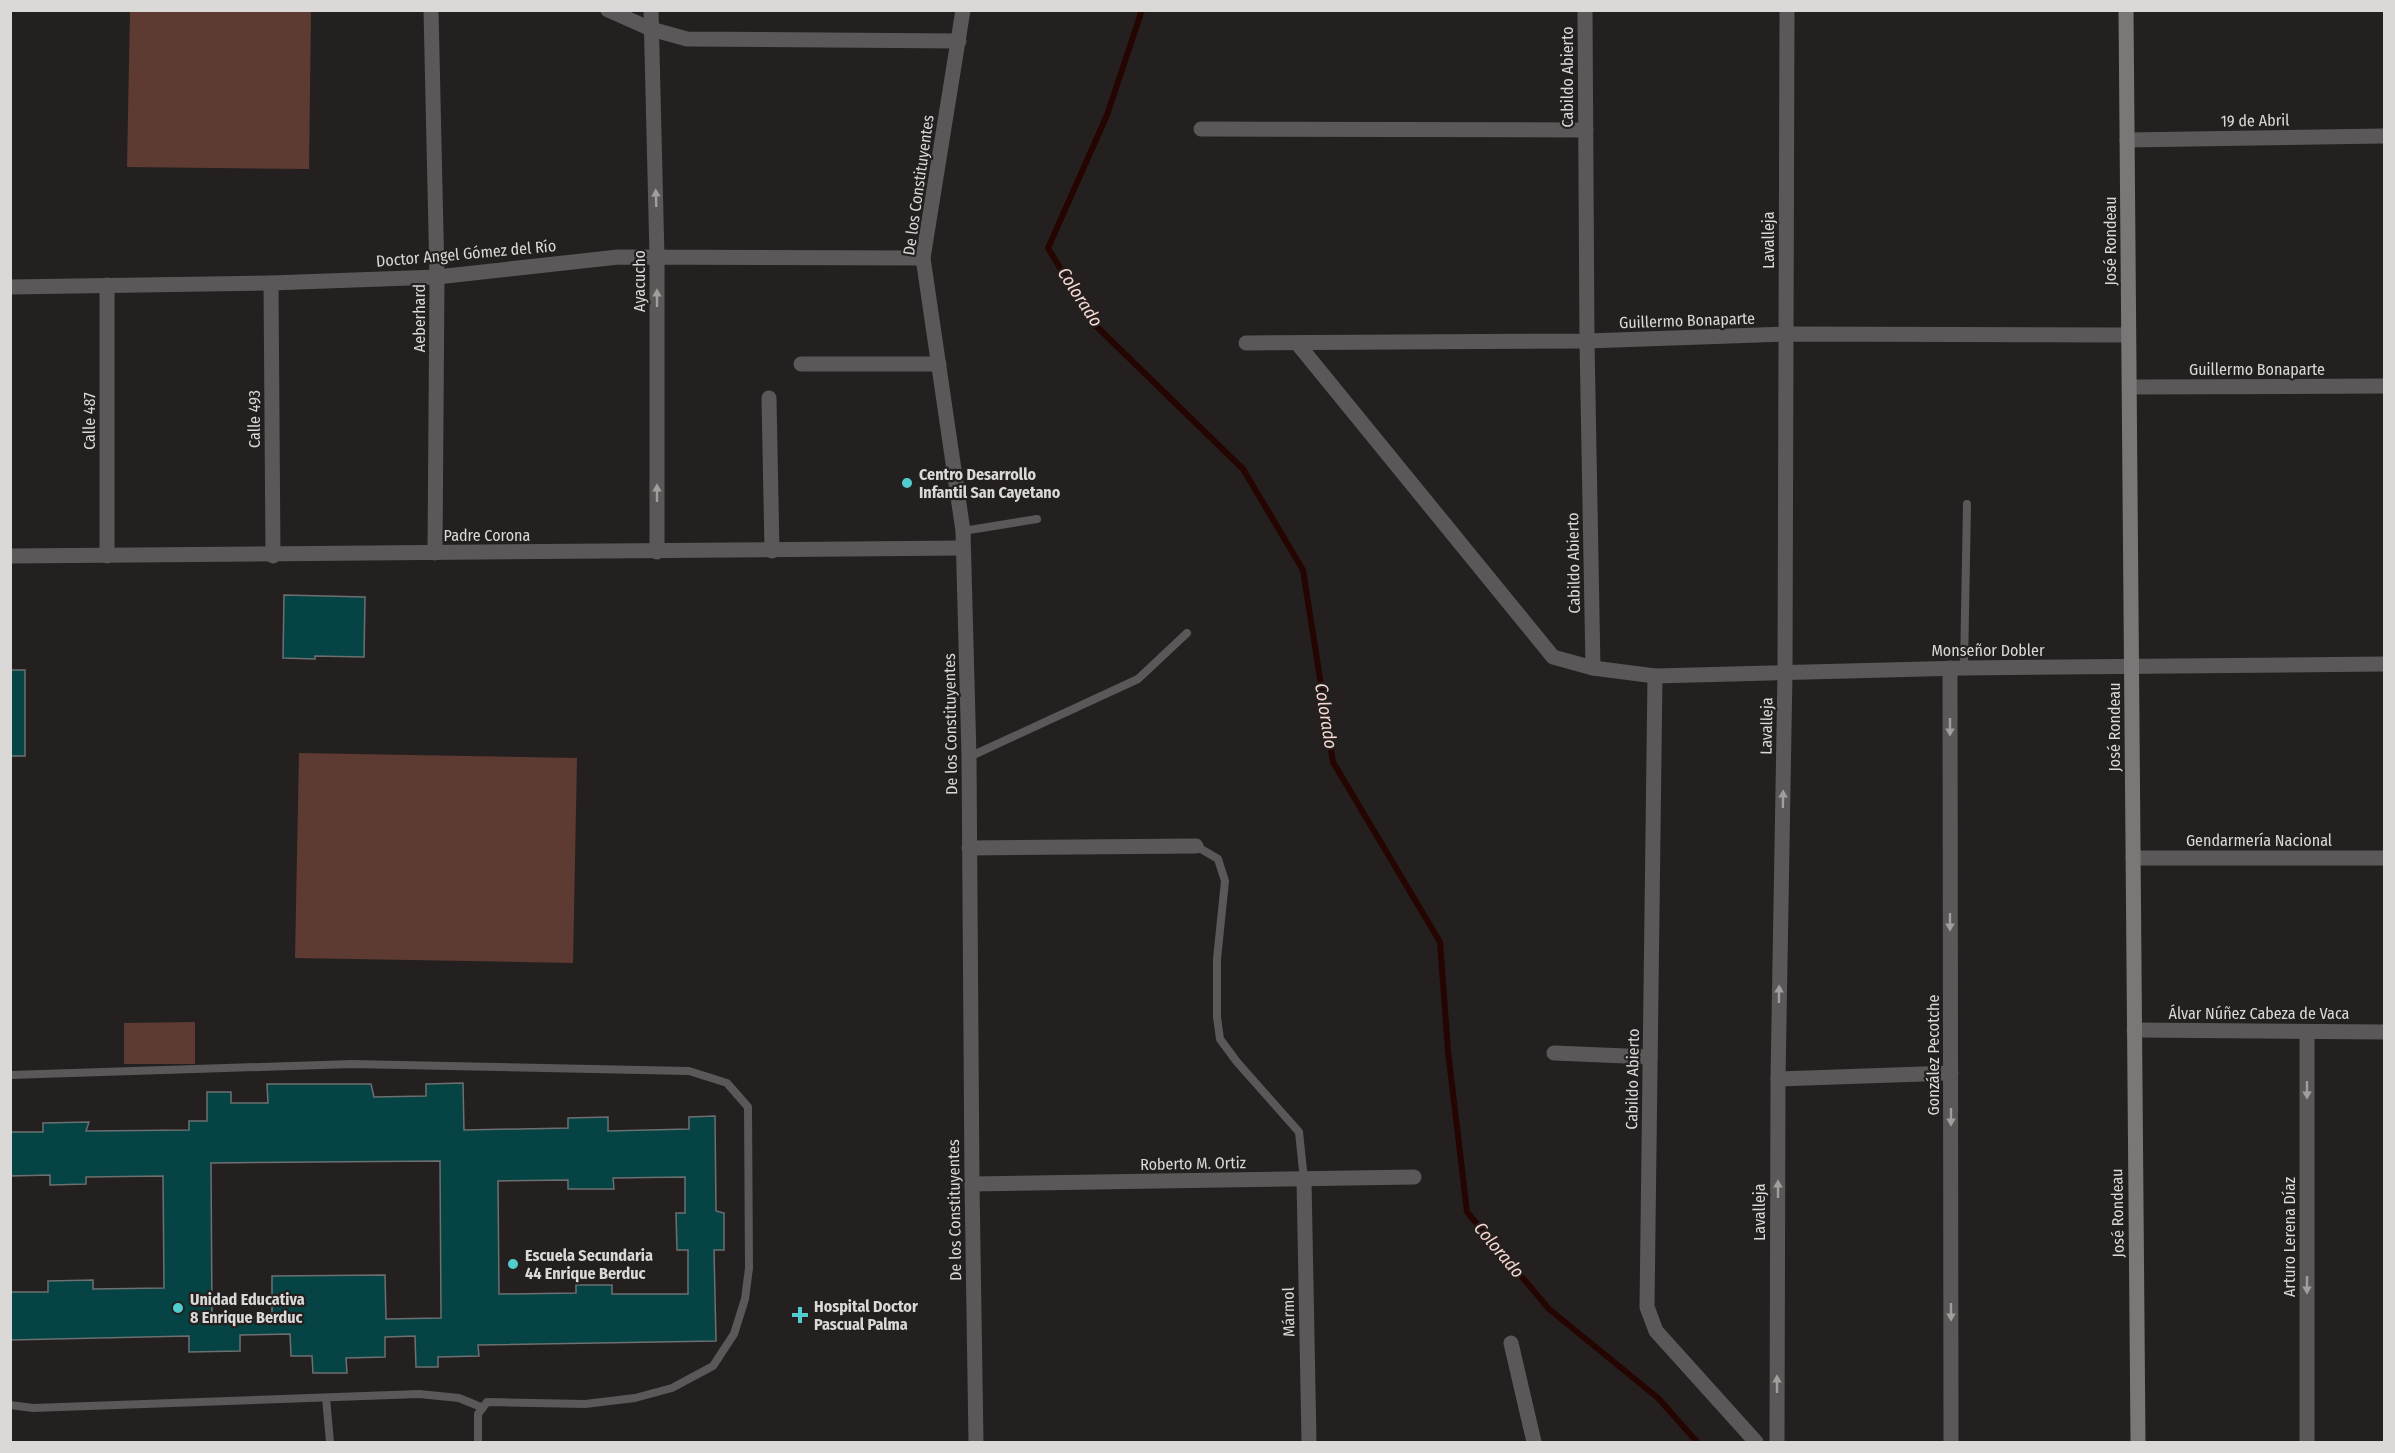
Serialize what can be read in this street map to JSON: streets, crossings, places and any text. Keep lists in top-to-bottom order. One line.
{"streets":{"street":["Cabildo Abierto","19 de Abril","De los Constituyentes","Lavalleja","José Rondeau","Doctor Angel Gómez del Río","Ayacucho","Aeberhard","Guillermo Bonaparte","Calle 493","Calle 487","Padre Corona","Monseñor Dobler","Gendarmería Nacional","Álvar Núñez Cabeza de Vaca","González Pecotche","Roberto M. Ortiz","Arturo Lerena Díaz","Mármol"]},"crossings":[["Cabildo Abierto","Guillermo Bonaparte"],["Cabildo Abierto","Monseñor Dobler"],["19 de Abril","José Rondeau"],["De los Constituyentes","Doctor Angel Gómez del Río"],["De los Constituyentes","Padre Corona"],["De los Constituyentes","Roberto M. Ortiz"],["Lavalleja","Guillermo Bonaparte"],["Lavalleja","Monseñor Dobler"],["José Rondeau","Guillermo Bonaparte"],["José Rondeau","Monseñor Dobler"],["José Rondeau","Gendarmería Nacional"],["José Rondeau","Álvar Núñez Cabeza de Vaca"],["Doctor Angel Gómez del Río","Ayacucho"],["Doctor Angel Gómez del Río","Aeberhard"],["Doctor Angel Gómez del Río","Calle 493"],["Doctor Angel Gómez del Río","Calle 487"],["Ayacucho","Padre Corona"],["Aeberhard","Padre Corona"],["Calle 493","Padre Corona"],["Calle 487","Padre Corona"],["Monseñor Dobler","González Pecotche"],["Álvar Núñez Cabeza de Vaca","Arturo Lerena Díaz"],["Roberto M. Ortiz","Mármol"]],"one_way":["Lavalleja","Ayacucho","González Pecotche","Arturo Lerena Díaz"],"water":["Colorado"],"places":{"other":["Centro Desarrollo Infantil San Cayetano","Escuela Secundaria 44 Enrique Berduc","Unidad Educativa 8 Enrique Berduc"],"health":["Hospital Doctor Pascual Palma"]}}
